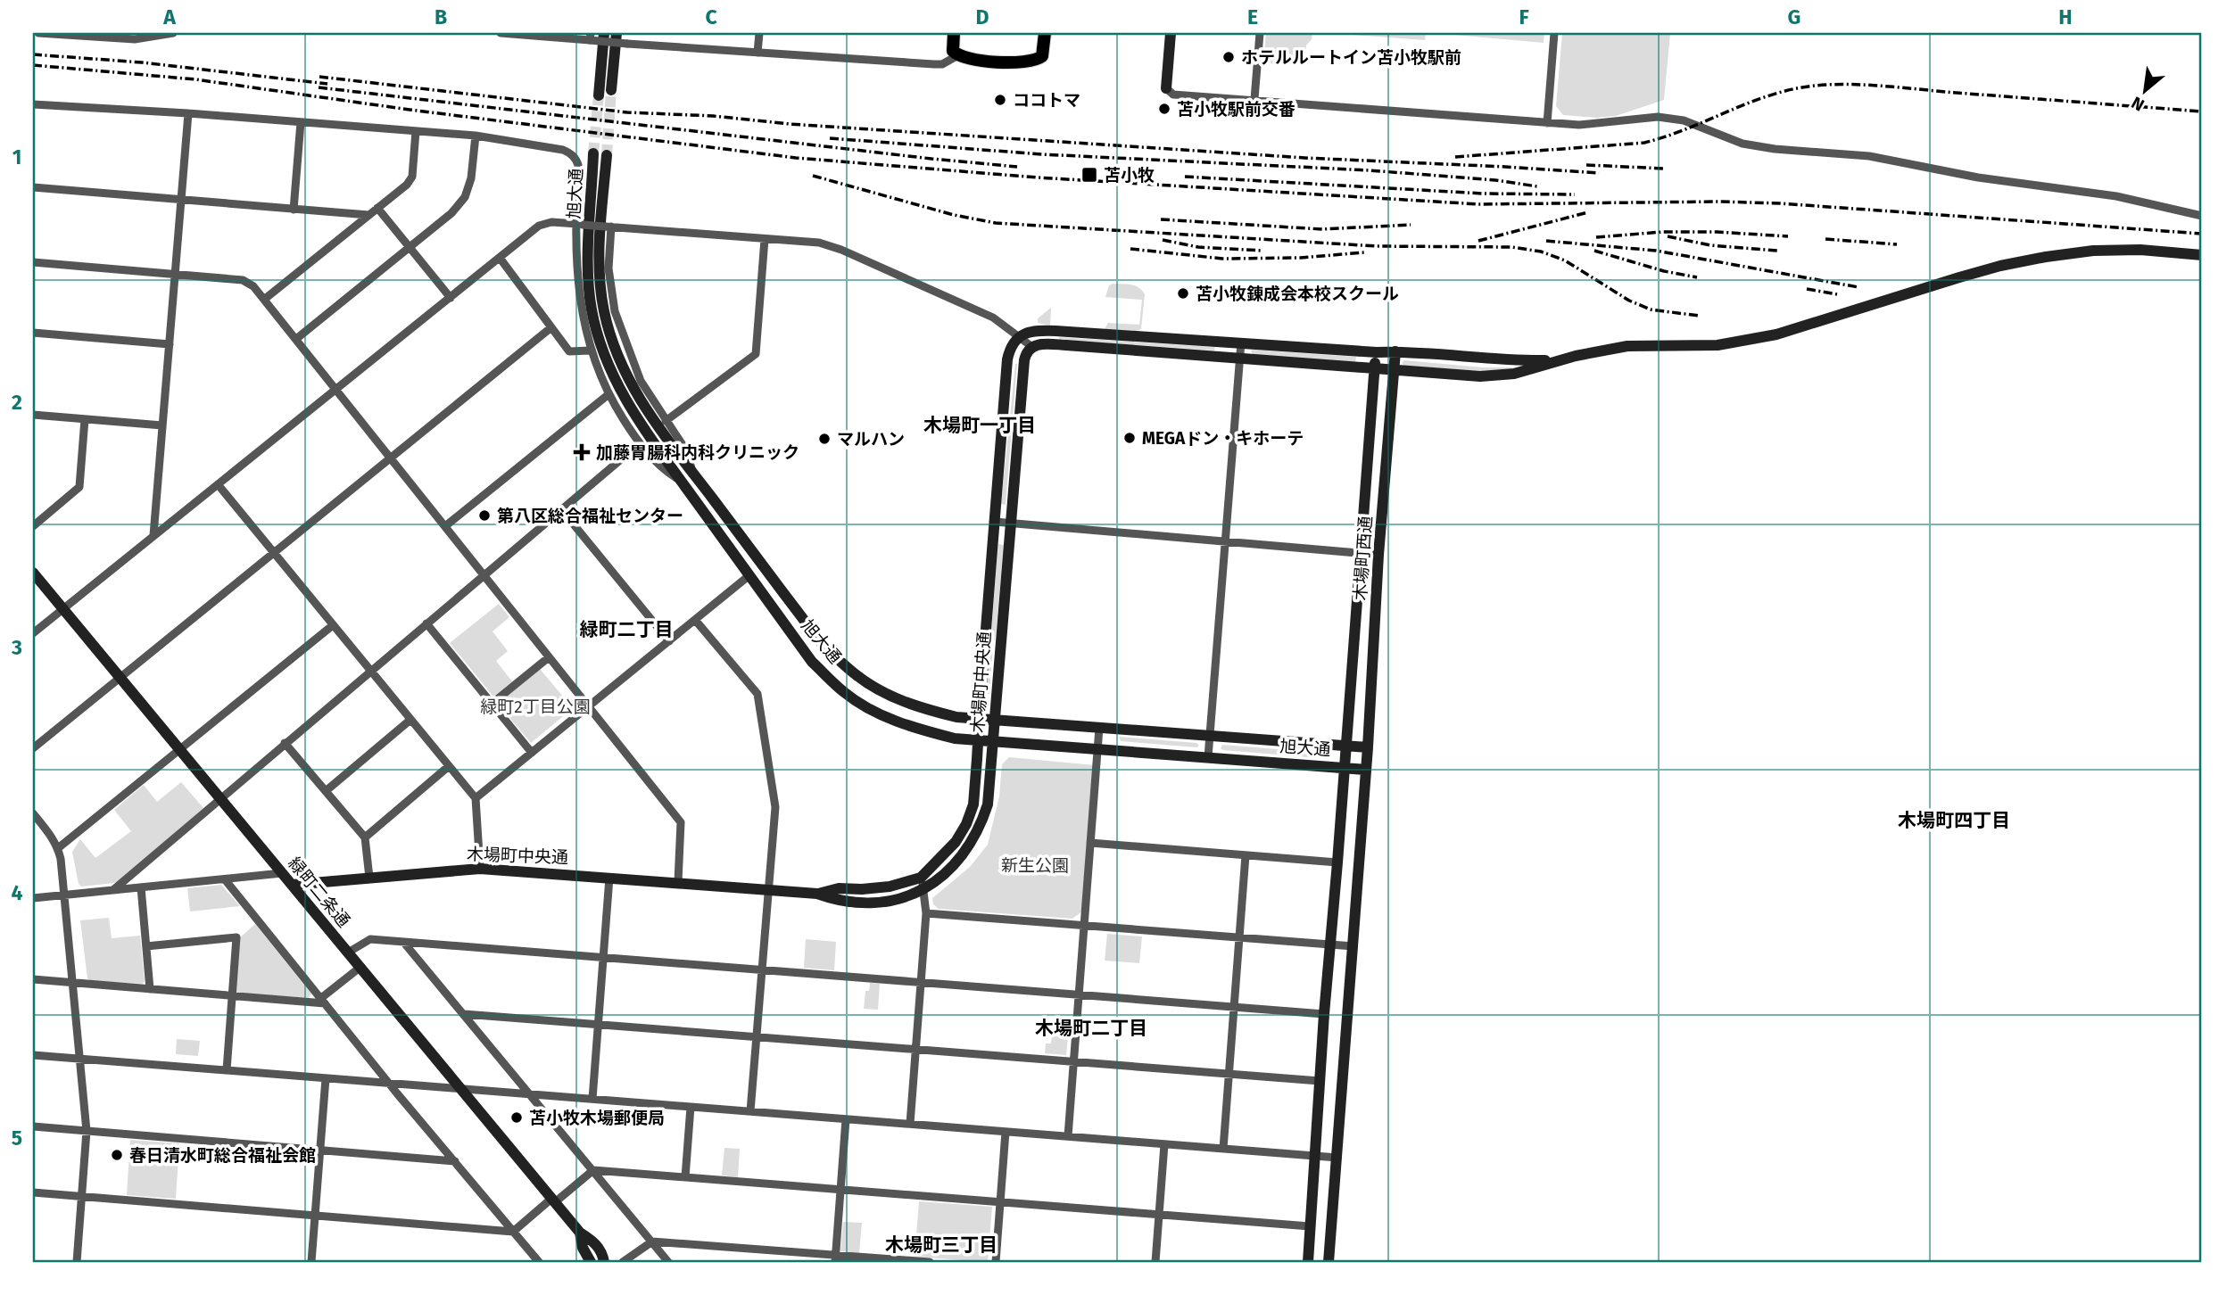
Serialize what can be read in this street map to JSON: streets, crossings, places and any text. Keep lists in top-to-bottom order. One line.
{"streets":{"street":["旭大通","木場町西通","木場町中央通","緑町二条通"]},"crossings":[["旭大通","木場町西通"],["旭大通","木場町中央通"],["木場町中央通","緑町二条通"]],"districts":["木場町一丁目","緑町二丁目","木場町四丁目","木場町二丁目","木場町三丁目"],"parks":["緑町2丁目公園","新生公園"],"places":{"other":["ホテルルートイン苫小牧駅前","ココトマ","苫小牧駅前交番","苫小牧錬成会本校スクール","MEGAドン・キホーテ","マルハン","第八区総合福祉センター","苫小牧木場郵便局","春日清水町総合福祉会館"],"transit":["苫小牧"],"health":["加藤胃腸科内科クリニック"]},"north":"bottom left","grid":{"columns":["A","B","C","D","E","F","G","H"],"rows":["1","2","3","4","5"]}}
